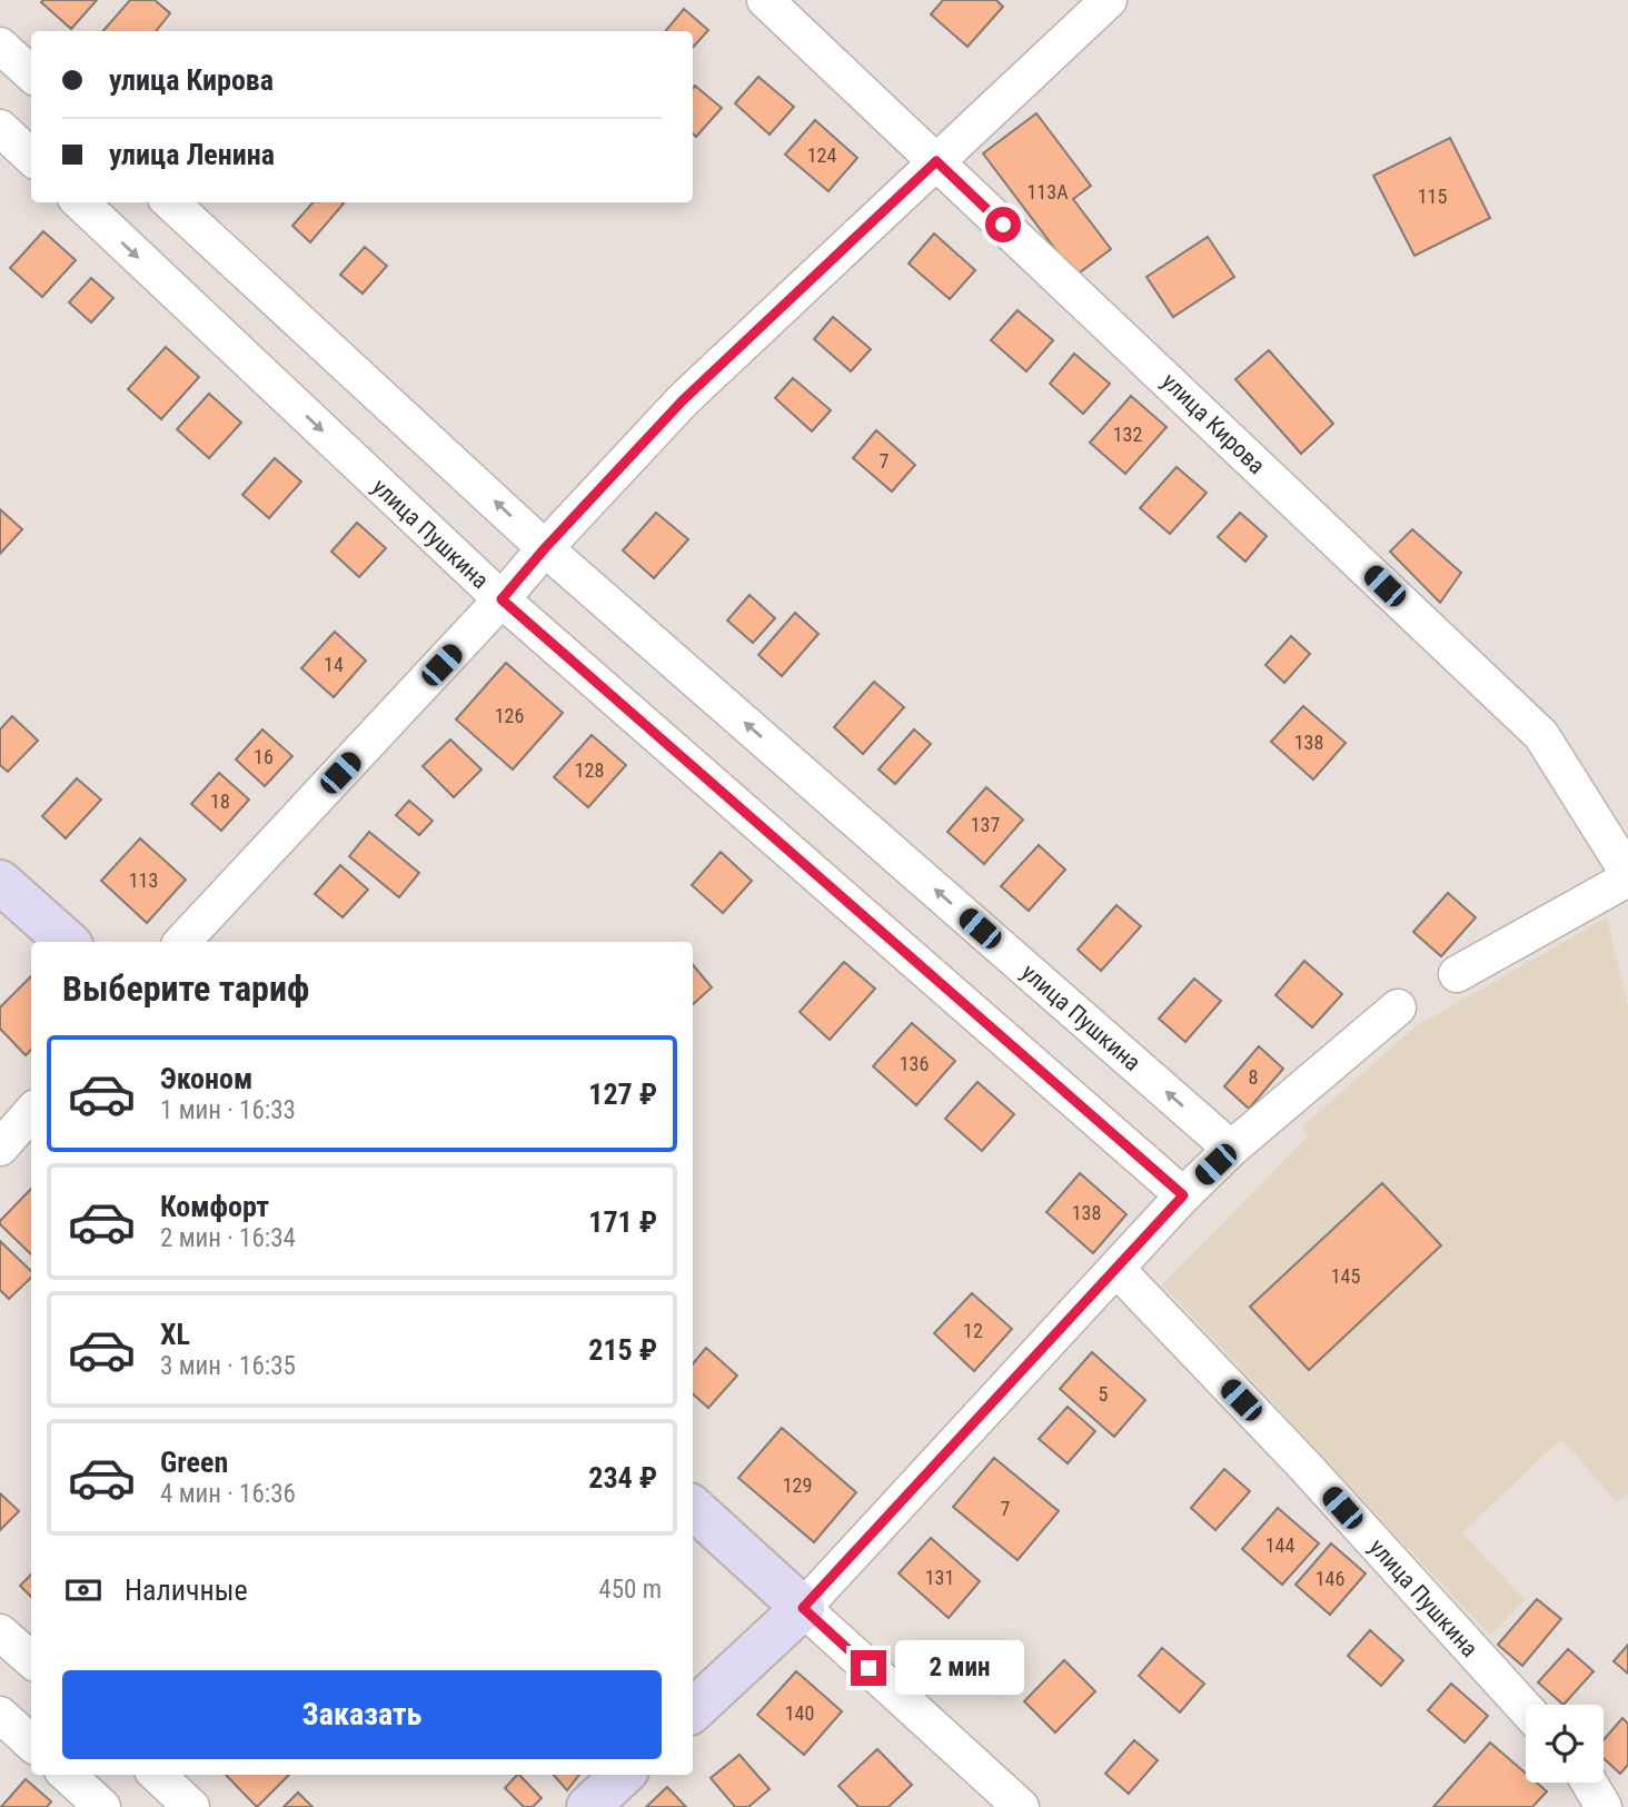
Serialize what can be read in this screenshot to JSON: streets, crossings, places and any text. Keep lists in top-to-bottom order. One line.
{"streets":{"street":["улица Кирова","улица Пушкина"]},"house_numbers":["124","113А","115","132","7","14","126","138","16","128","18","137","113","136","8","138","145","12","5","129","7","144","131","146","140"],"page":{"banner":["улица Кирова","улица Ленина"],"heading":"Выберите тариф","list":[{"name":"Эконом","note":"1 мин · 16:33","value":"127 ₽"},{"name":"Комфорт","note":"2 мин · 16:34","value":"171 ₽"},{"name":"XL","note":"3 мин · 16:35","value":"215 ₽"},{"name":"Green","note":"4 мин · 16:36","value":"234 ₽"}],"pay":["Наличные","450 m"],"bubble":"2 мин","buttons":"Заказать"}}
